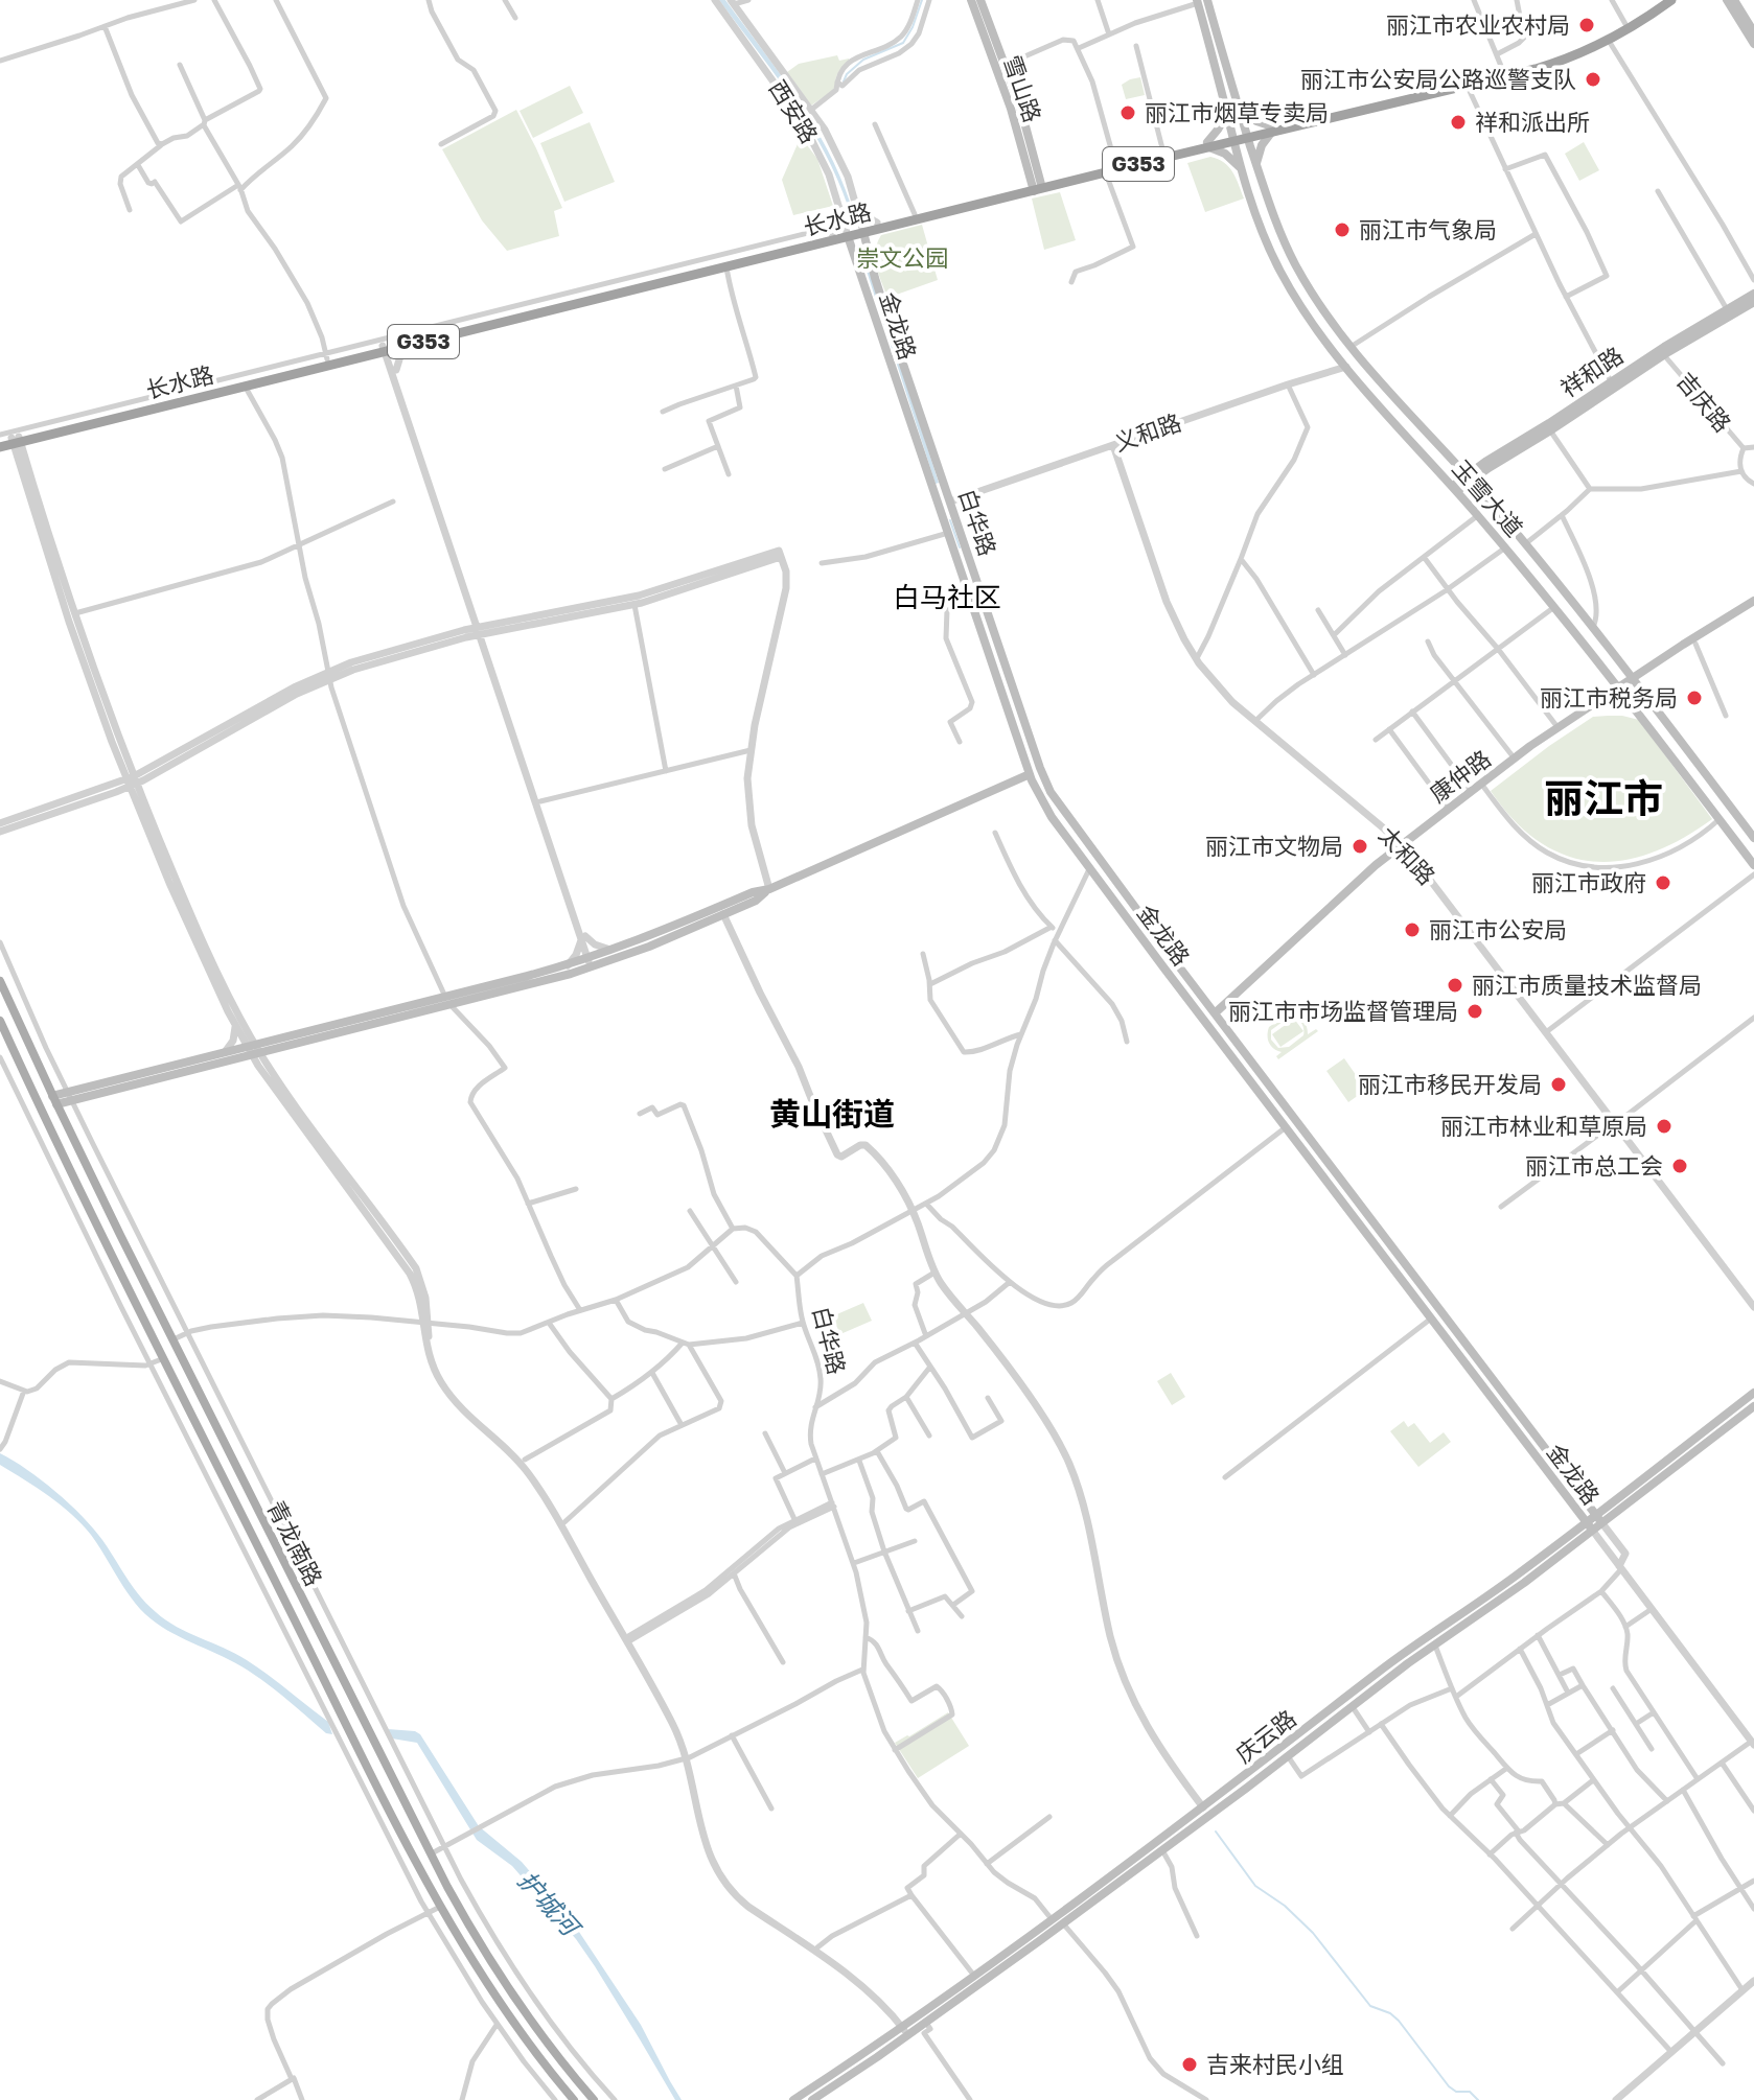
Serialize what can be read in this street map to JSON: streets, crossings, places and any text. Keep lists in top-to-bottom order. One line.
{"streets":{"highway":["G353","长水路"],"main road":["雪山路","金龙路","祥和路","玉雪大道","白华路","康仲路","青龙南路","庆云路"],"street":["西安路","吉庆路","义和路","太和路"]},"crossings":[["雪山路","长水路"],["西安路","长水路"],["西安路","金龙路"],["西安路","白华路"],["长水路","金龙路"],["长水路","玉雪大道"],["长水路","白华路"],["金龙路","白华路"],["金龙路","康仲路"],["金龙路","庆云路"],["祥和路","吉庆路"],["祥和路","玉雪大道"],["义和路","玉雪大道"],["义和路","白华路"],["义和路","太和路"],["玉雪大道","康仲路"],["白华路","庆云路"],["康仲路","太和路"]],"districts":["白马社区","丽江市","黄山街道"],"water":["护城河"],"parks":["崇文公园"],"places":["丽江市农业农村局","丽江市公安局公路巡警支队","丽江市烟草专卖局","祥和派出所","丽江市气象局","丽江市税务局","丽江市文物局","丽江市政府","丽江市公安局","丽江市质量技术监督局","丽江市市场监督管理局","丽江市移民开发局","丽江市林业和草原局","丽江市总工会","吉来村民小组"]}
